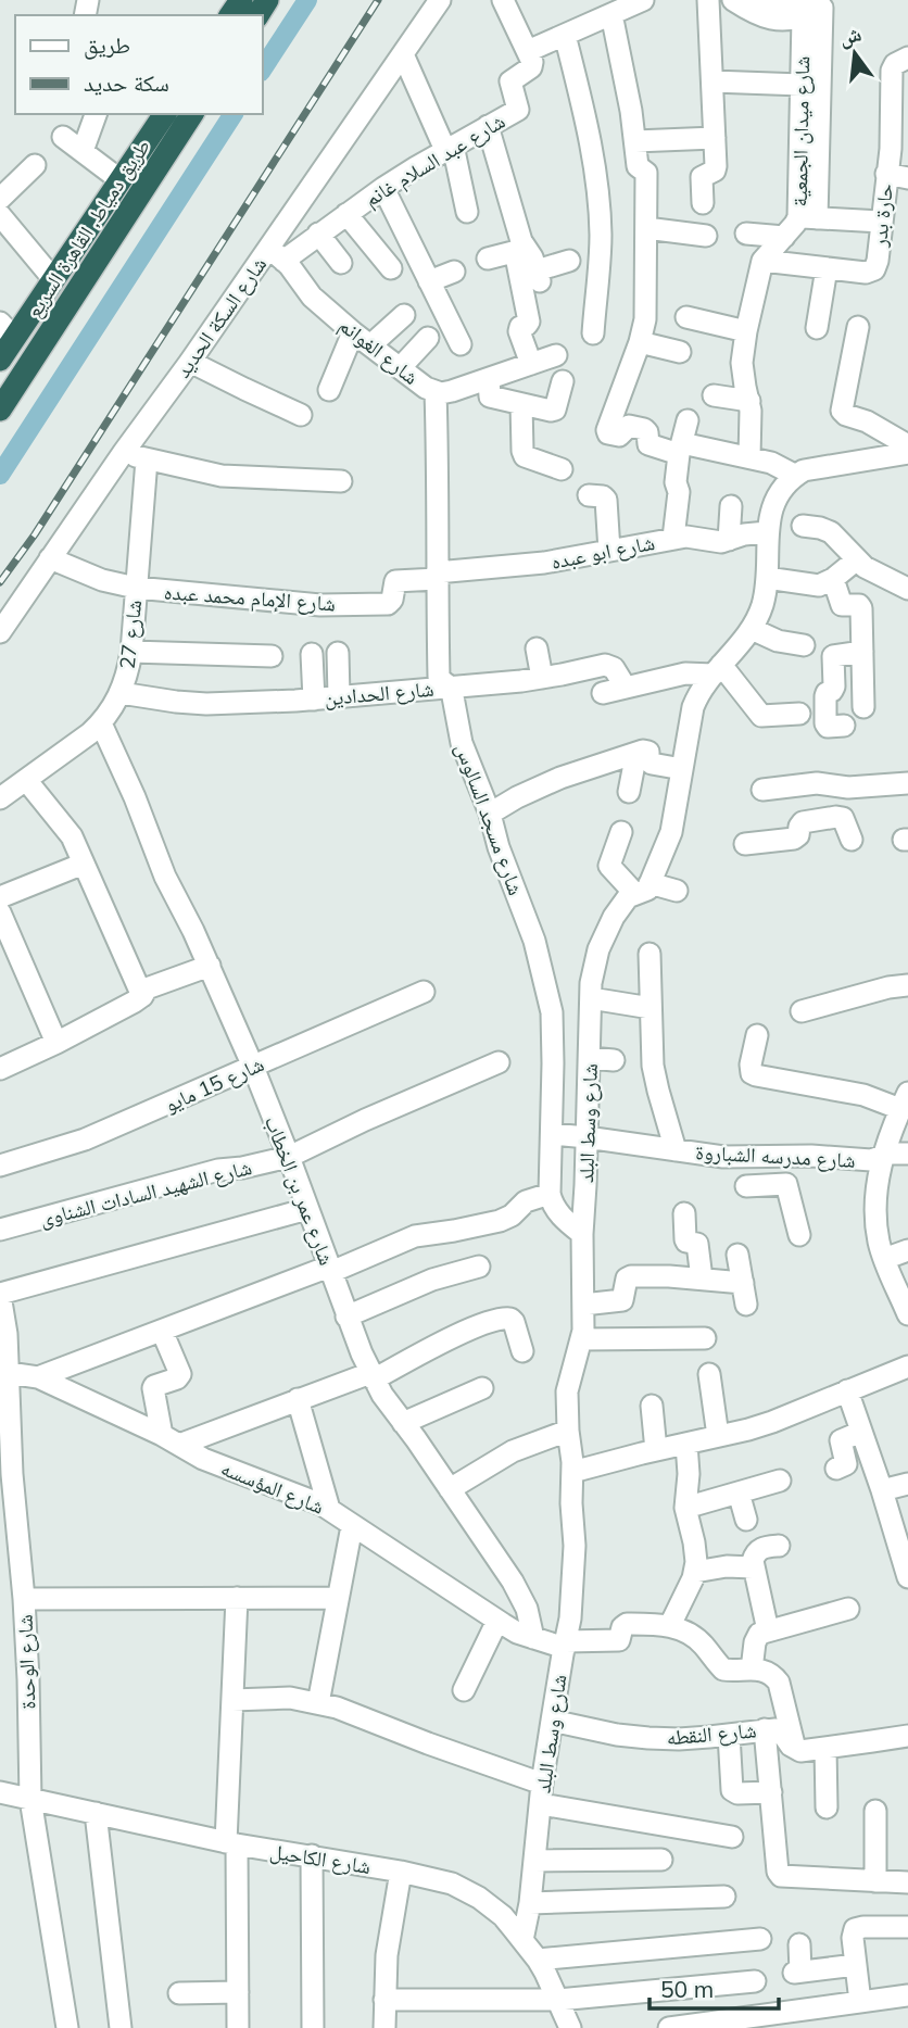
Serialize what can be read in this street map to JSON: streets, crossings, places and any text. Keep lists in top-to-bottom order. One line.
{"streets":{"highway":["طريق دمياط, القاهرة السريع"],"street":["شارع ميدان الجمعية","شارع عبد السلام غانم","حارة بدر","شارع السكة الحديد","شارع الغوانم","شارع ابو عبده","شارع الإمام محمد عبده","شارع 27","شارع الحدادين","شارع مسجد السالوس","شارع 15 مايو","شارع وسط البلد","شارع مدرسه الشباروة","شارع عمر بن الخطاب","شارع الشهيد السادات الشناوى","شارع المؤسسه","شارع الوحدة","شارع النقطه","شارع الكاحيل"]},"crossings":[["شارع ميدان الجمعية","حارة بدر"],["شارع عبد السلام غانم","شارع السكة الحديد"],["شارع عبد السلام غانم","شارع الغوانم"],["شارع السكة الحديد","شارع الغوانم"],["شارع السكة الحديد","شارع الإمام محمد عبده"],["شارع الغوانم","شارع مسجد السالوس"],["شارع ابو عبده","شارع الإمام محمد عبده"],["شارع ابو عبده","شارع مسجد السالوس"],["شارع ابو عبده","شارع وسط البلد"],["شارع الإمام محمد عبده","شارع 27"],["شارع الإمام محمد عبده","شارع مسجد السالوس"],["شارع 27","شارع الحدادين"],["شارع 27","شارع عمر بن الخطاب"],["شارع الحدادين","شارع مسجد السالوس"],["شارع مسجد السالوس","شارع مدرسه الشباروة"],["شارع 15 مايو","شارع عمر بن الخطاب"],["شارع وسط البلد","شارع مدرسه الشباروة"],["شارع وسط البلد","شارع المؤسسه"],["شارع وسط البلد","شارع النقطه"],["شارع وسط البلد","شارع الكاحيل"],["شارع عمر بن الخطاب","شارع الشهيد السادات الشناوى"],["شارع عمر بن الخطاب","شارع المؤسسه"],["شارع المؤسسه","شارع الوحدة"],["شارع الوحدة","شارع الكاحيل"]],"legend":["طريق","سكة حديد"],"scale_bar":"50 m","north":"top"}
